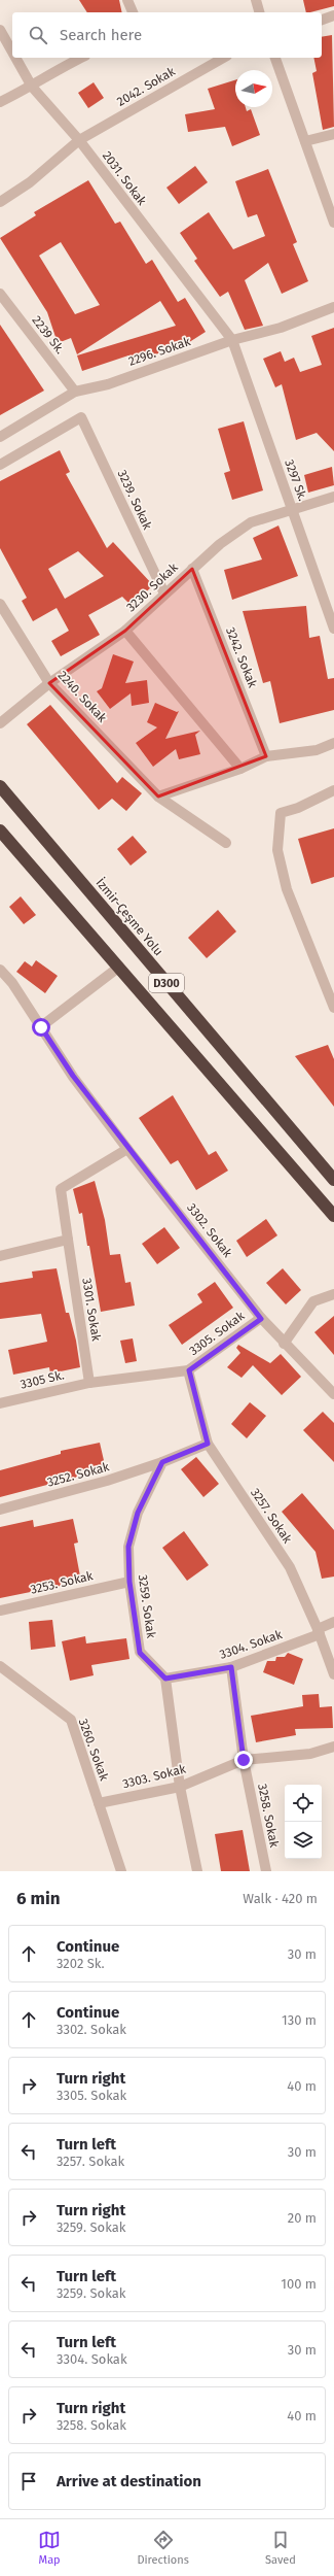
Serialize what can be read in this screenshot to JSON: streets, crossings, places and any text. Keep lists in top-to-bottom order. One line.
{"streets":{"highway":["İzmir-Çeşme Yolu","D300"],"street":["2042. Sokak","2031. Sokak","2239 Sk.","2296. Sokak","3297 Sk.","3239. Sokak","3230. Sokak","3242. Sokak","2240. Sokak","3302. Sokak","3301. Sokak","3305. Sokak","3305 Sk.","3252. Sokak","3257. Sokak","3253. Sokak","3259. Sokak","3304. Sokak","3260. Sokak","3303. Sokak","3258. Sokak"]},"crossings":[["2042. Sokak","2031. Sokak"],["2031. Sokak","2296. Sokak"],["2031. Sokak","3297 Sk."],["2239 Sk.","2296. Sokak"],["2296. Sokak","3297 Sk."],["3297 Sk.","3230. Sokak"],["3239. Sokak","3230. Sokak"],["3230. Sokak","3242. Sokak"],["3230. Sokak","2240. Sokak"],["3302. Sokak","3301. Sokak"],["3302. Sokak","3305. Sokak"],["3301. Sokak","3305 Sk."],["3305. Sokak","3305 Sk."],["3305. Sokak","3257. Sokak"],["3305 Sk.","3257. Sokak"],["3252. Sokak","3259. Sokak"],["3257. Sokak","3304. Sokak"],["3253. Sokak","3259. Sokak"],["3259. Sokak","3304. Sokak"],["3304. Sokak","3258. Sokak"],["3260. Sokak","3303. Sokak"],["3303. Sokak","3258. Sokak"]],"north":"right","page":{"search":"Search here","heading":["6 min","Walk · 420 m"],"list":[["Continue","3202 Sk.","30 m"],["Continue","3302. Sokak","130 m"],["Turn right","3305. Sokak","40 m"],["Turn left","3257. Sokak","30 m"],["Turn right","3259. Sokak","20 m"],["Turn left","3259. Sokak","100 m"],["Turn left","3304. Sokak","30 m"],["Turn right","3258. Sokak","40 m"],"Arrive at destination"],"nav":["Map","Directions","Saved"]}}
